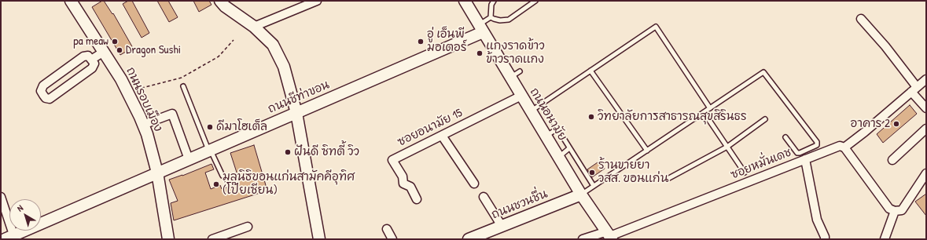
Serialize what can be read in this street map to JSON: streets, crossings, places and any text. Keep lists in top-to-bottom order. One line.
{"streets":{"street":["ถนนชีท่าขอน","ถนนรอบเมือง","ถนนอนามัย","ซอยอนามัย 15","ซอยหมั่นเดช","ถนนชวนชื่น"]},"crossings":[["ถนนชีท่าขอน","ถนนรอบเมือง"],["ถนนชีท่าขอน","ถนนอนามัย"],["ถนนอนามัย","ซอยอนามัย 15"],["ถนนอนามัย","ซอยหมั่นเดช"],["ถนนอนามัย","ถนนชวนชื่น"]],"places":["pa meaw","อู่ เอ็นพี มอเตอร์","Dragon Sushi","แกงราดข้าว ข้าวราดแกง","วิทยาลัยการสาธารณสุขสิรินธร","อาคาร 2","ดีมาโฮเต็ล","ฝันดี ซิทตี้ วิว","ร้านขายยา วสส. ขอนแก่น","มูลนิธิขอนแก่นสามัคคีอุทิศ (โป๊ยเซียน)"],"north":"top left"}
